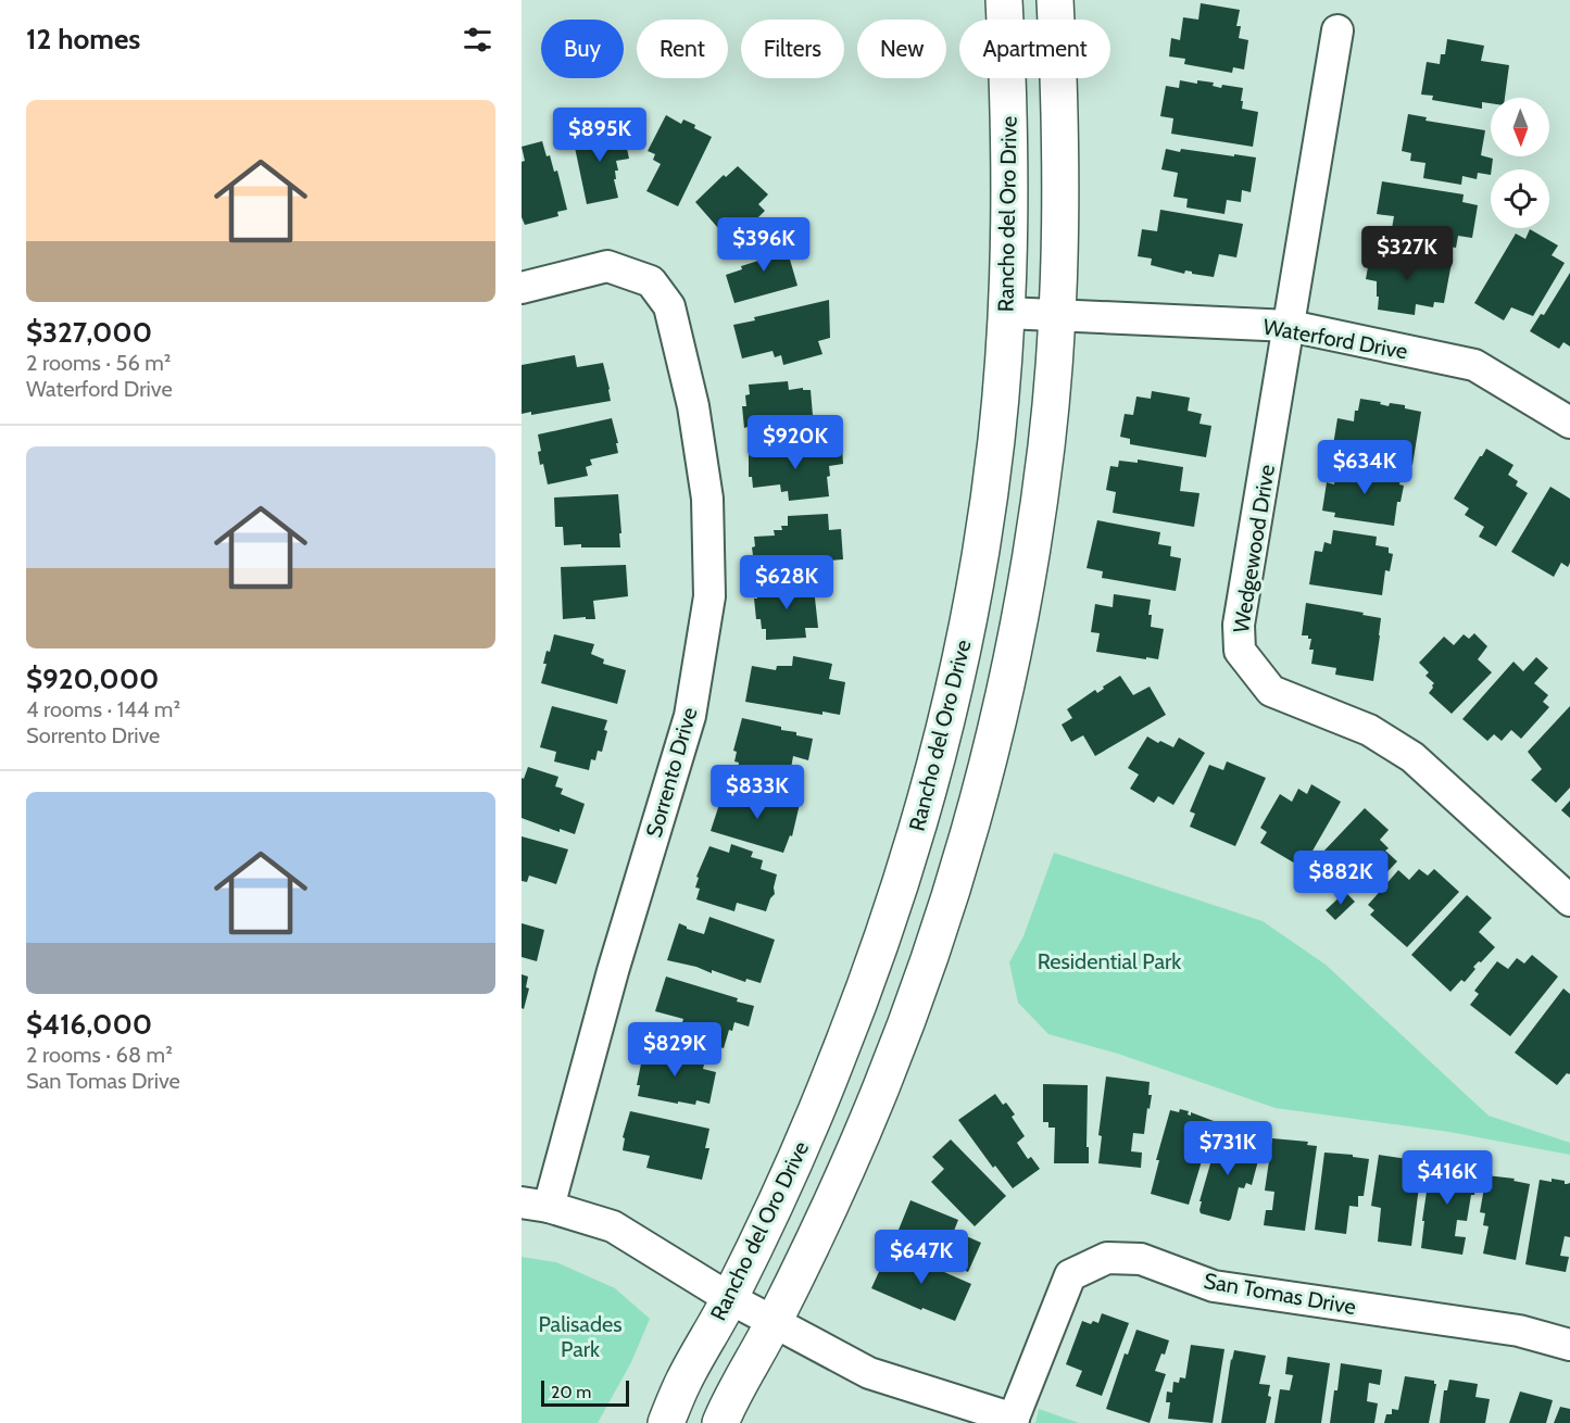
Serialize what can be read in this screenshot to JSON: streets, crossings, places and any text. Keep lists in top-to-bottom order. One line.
{"streets":{"main road":["Rancho del Oro Drive"],"street":["Waterford Drive","Wedgewood Drive","Sorrento Drive","San Tomas Drive"]},"crossings":[["Rancho del Oro Drive","Waterford Drive"],["Waterford Drive","Wedgewood Drive"]],"parks":["Residential Park","Palisades Park"],"scale_bar":"20 m","north":"bottom","page":{"heading":"12 homes","chip":["Buy","Rent","Filters","New","Apartment"],"list":[{"name":"$327,000","note":"2 rooms · 56 m² · Waterford Drive"},{"name":"$920,000","note":"4 rooms · 144 m² · Sorrento Drive"},{"name":"$416,000","note":"2 rooms · 68 m² · San Tomas Drive"}],"price":["$895K","$396K","$327K","$920K","$634K","$628K","$833K","$882K","$829K","$731K","$416K","$647K"],"scale":"20 m"}}
